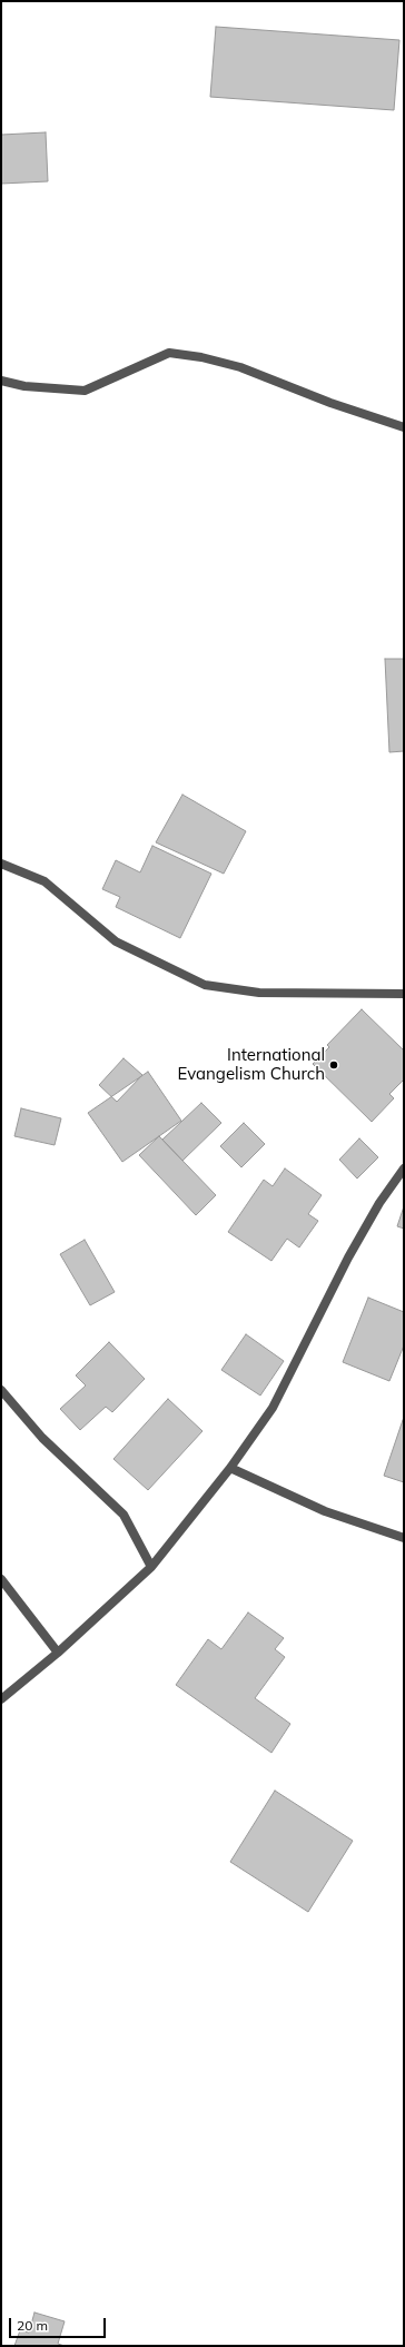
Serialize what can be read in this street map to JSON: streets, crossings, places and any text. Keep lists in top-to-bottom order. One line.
{"places":["International Evangelism Church"],"scale_bar":"20 m"}
